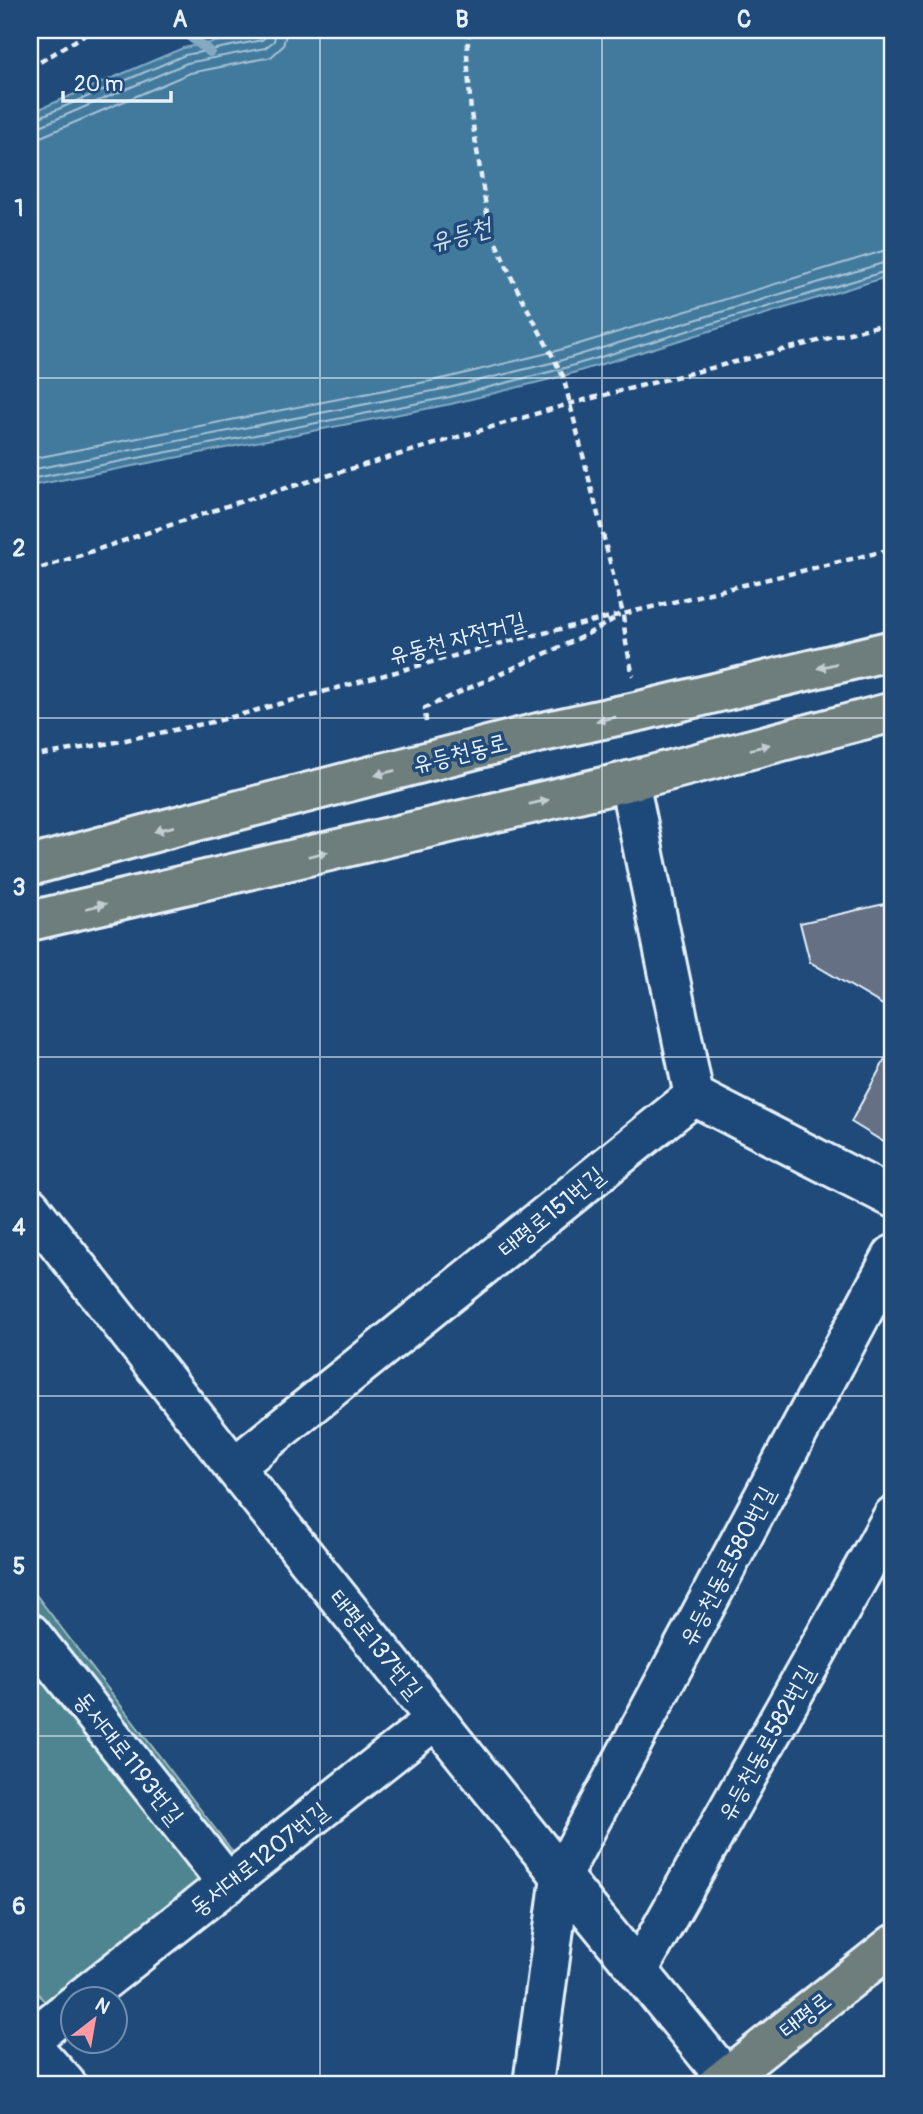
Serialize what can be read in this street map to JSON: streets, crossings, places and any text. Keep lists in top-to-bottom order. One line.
{"streets":{"main road":["유등천동로","태평로"],"street":["태평로151번길","유등천동로580번길","태평로137번길","유등천동로582번길","동서대로1193번길","동서대로1207번길"],"path":["유동천 자전거길"]},"crossings":[["태평로151번길","태평로137번길"],["유등천동로580번길","태평로137번길"],["태평로137번길","유등천동로582번길"],["태평로137번길","동서대로1207번길"],["태평로137번길","태평로"],["동서대로1193번길","동서대로1207번길"]],"water":["유등천"],"scale_bar":"20 m","north":"top right","grid":{"columns":["A","B","C"],"rows":["1","2","3","4","5","6"]}}
